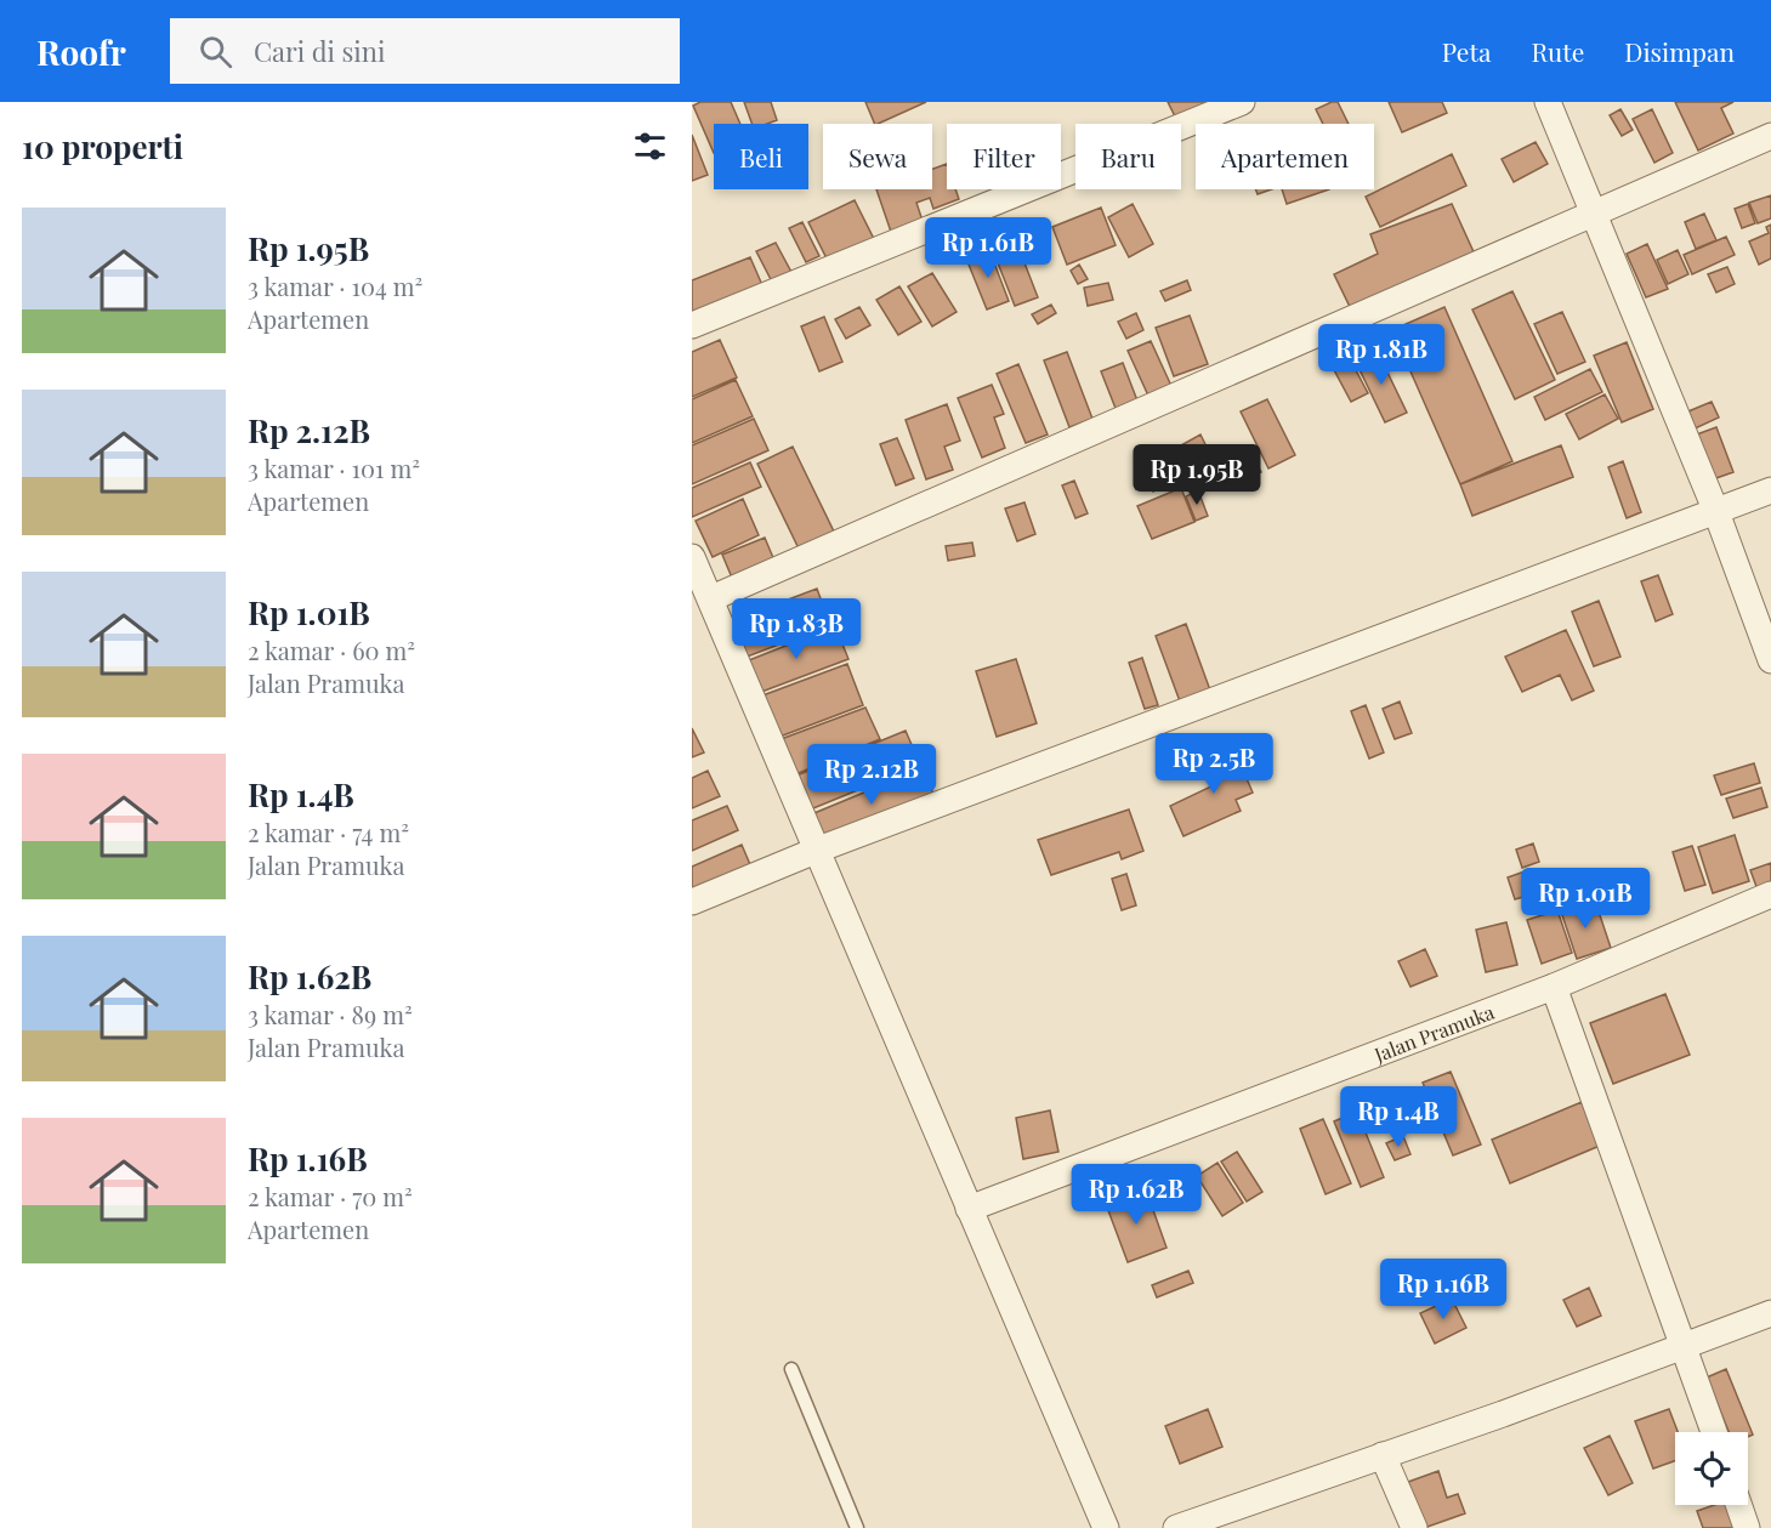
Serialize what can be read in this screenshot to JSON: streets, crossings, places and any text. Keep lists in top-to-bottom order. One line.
{"streets":{"street":["Jalan Pramuka"]},"page":{"header":"Roofr","search":"Cari di sini","nav":["Peta","Rute","Disimpan"],"heading":"10 properti","chip":["Beli","Sewa","Filter","Baru","Apartemen"],"list":[{"name":"Rp 1.95B","note":"3 kamar · 104 m² · Apartemen"},{"name":"Rp 2.12B","note":"3 kamar · 101 m² · Apartemen"},{"name":"Rp 1.01B","note":"2 kamar · 60 m² · Jalan Pramuka"},{"name":"Rp 1.4B","note":"2 kamar · 74 m² · Jalan Pramuka"},{"name":"Rp 1.62B","note":"3 kamar · 89 m² · Jalan Pramuka"},{"name":"Rp 1.16B","note":"2 kamar · 70 m² · Apartemen"}],"price":["Rp 1.61B","Rp 1.81B","Rp 1.95B","Rp 1.83B","Rp 2.5B","Rp 2.12B","Rp 1.01B","Rp 1.4B","Rp 1.62B","Rp 1.16B"]}}
